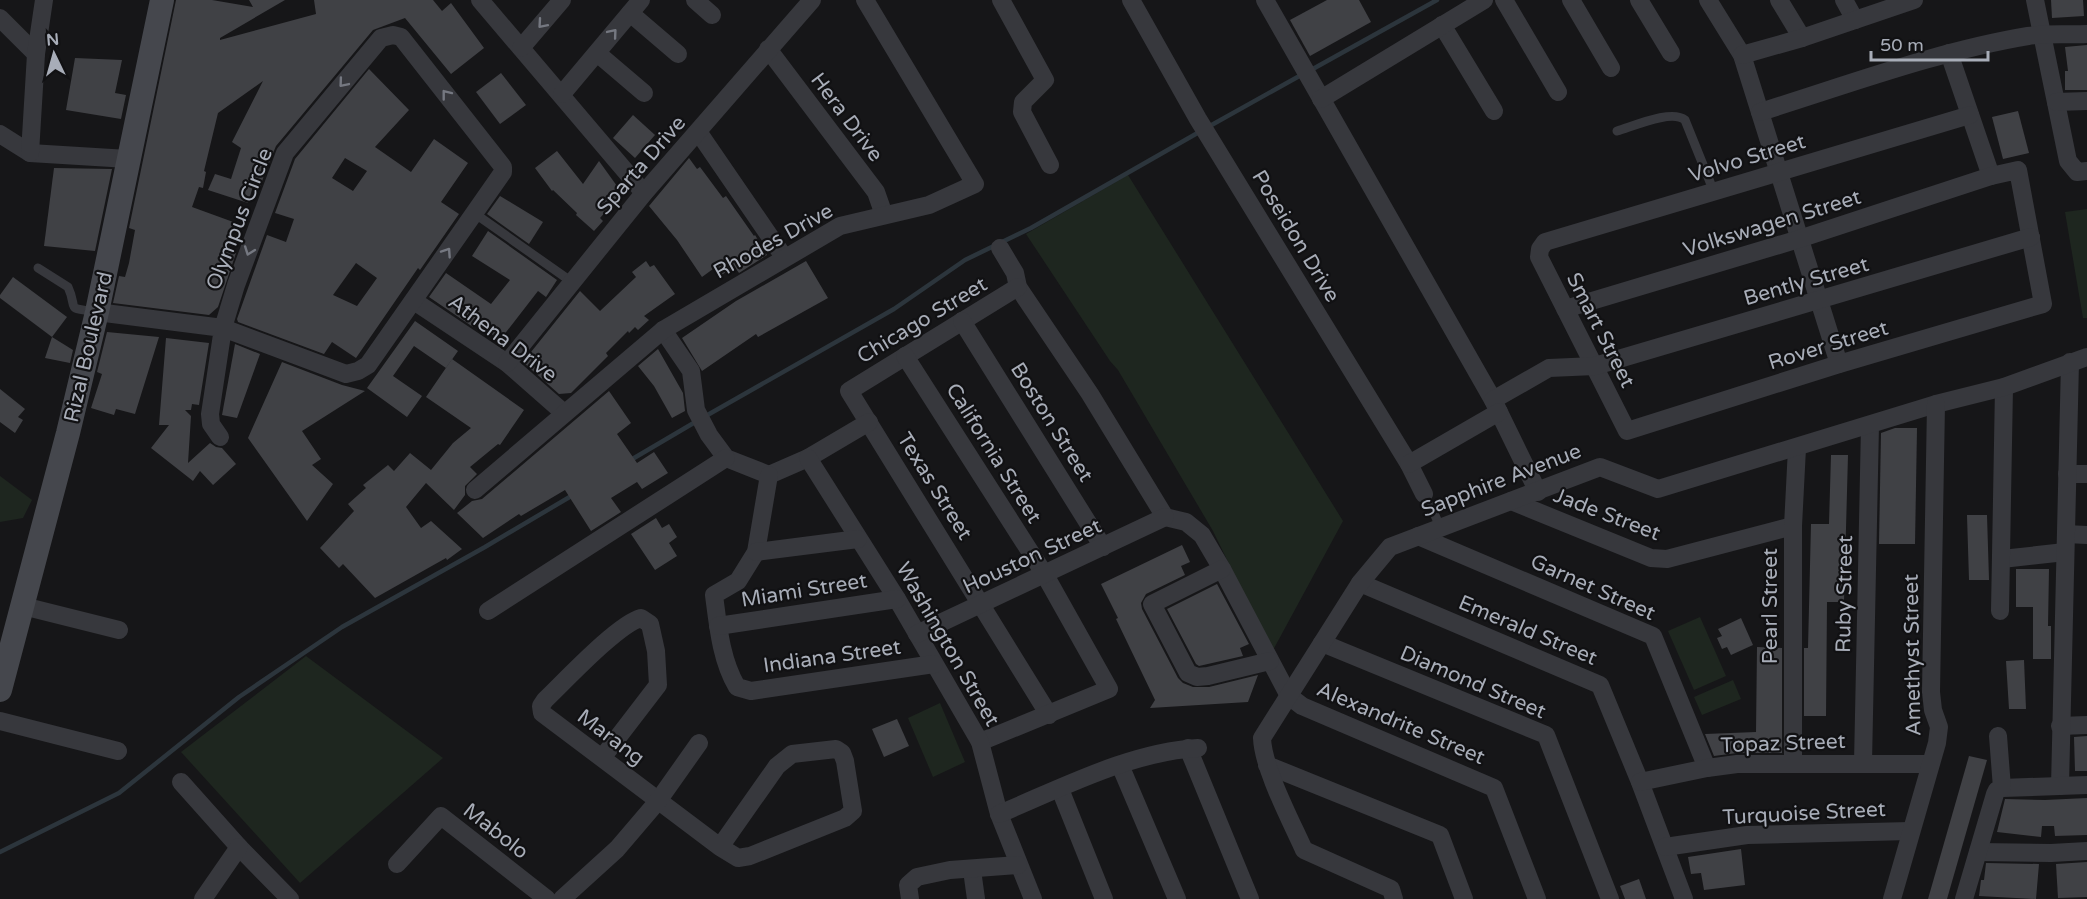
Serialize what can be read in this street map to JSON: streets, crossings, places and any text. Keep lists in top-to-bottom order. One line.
{"streets":{"main road":["Rizal Boulevard"],"street":["Hera Drive","Volvo Street","Sparta Drive","Olympus Circle","Volkswagen Street","Poseidon Drive","Rhodes Drive","Bently Street","Chicago Street","Smart Street","Athena Drive","Rover Street","Boston Street","California Street","Sapphire Avenue","Texas Street","Jade Street","Houston Street","Garnet Street","Miami Street","Ruby Street","Pearl Street","Emerald Street","Washington Street","Amethyst Street","Indiana Street","Diamond Street","Alexandrite Street","Marang","Topaz Street","Turquoise Street","Mabolo"]},"crossings":[["Hera Drive","Sparta Drive"],["Hera Drive","Rhodes Drive"],["Volvo Street","Smart Street"],["Sparta Drive","Athena Drive"],["Olympus Circle","Athena Drive"],["Olympus Circle","Rizal Boulevard"],["Volkswagen Street","Bently Street"],["Volkswagen Street","Smart Street"],["Volkswagen Street","Rover Street"],["Poseidon Drive","Bently Street"],["Rhodes Drive","Athena Drive"],["Bently Street","Smart Street"],["Bently Street","Rover Street"],["Chicago Street","Boston Street"],["Chicago Street","California Street"],["Chicago Street","Texas Street"],["Smart Street","Rover Street"],["Boston Street","Houston Street"],["California Street","Texas Street"],["California Street","Houston Street"],["Sapphire Avenue","Jade Street"],["Sapphire Avenue","Garnet Street"],["Sapphire Avenue","Ruby Street"],["Sapphire Avenue","Pearl Street"],["Sapphire Avenue","Emerald Street"],["Sapphire Avenue","Amethyst Street"],["Sapphire Avenue","Diamond Street"],["Sapphire Avenue","Alexandrite Street"],["Texas Street","Houston Street"],["Jade Street","Pearl Street"],["Houston Street","Washington Street"],["Houston Street","Alexandrite Street"],["Garnet Street","Topaz Street"],["Miami Street","Washington Street"],["Miami Street","Indiana Street"],["Ruby Street","Topaz Street"],["Pearl Street","Topaz Street"],["Emerald Street","Topaz Street"],["Emerald Street","Turquoise Street"],["Washington Street","Indiana Street"],["Amethyst Street","Topaz Street"],["Amethyst Street","Turquoise Street"]],"scale_bar":"50 m","north":"top"}
